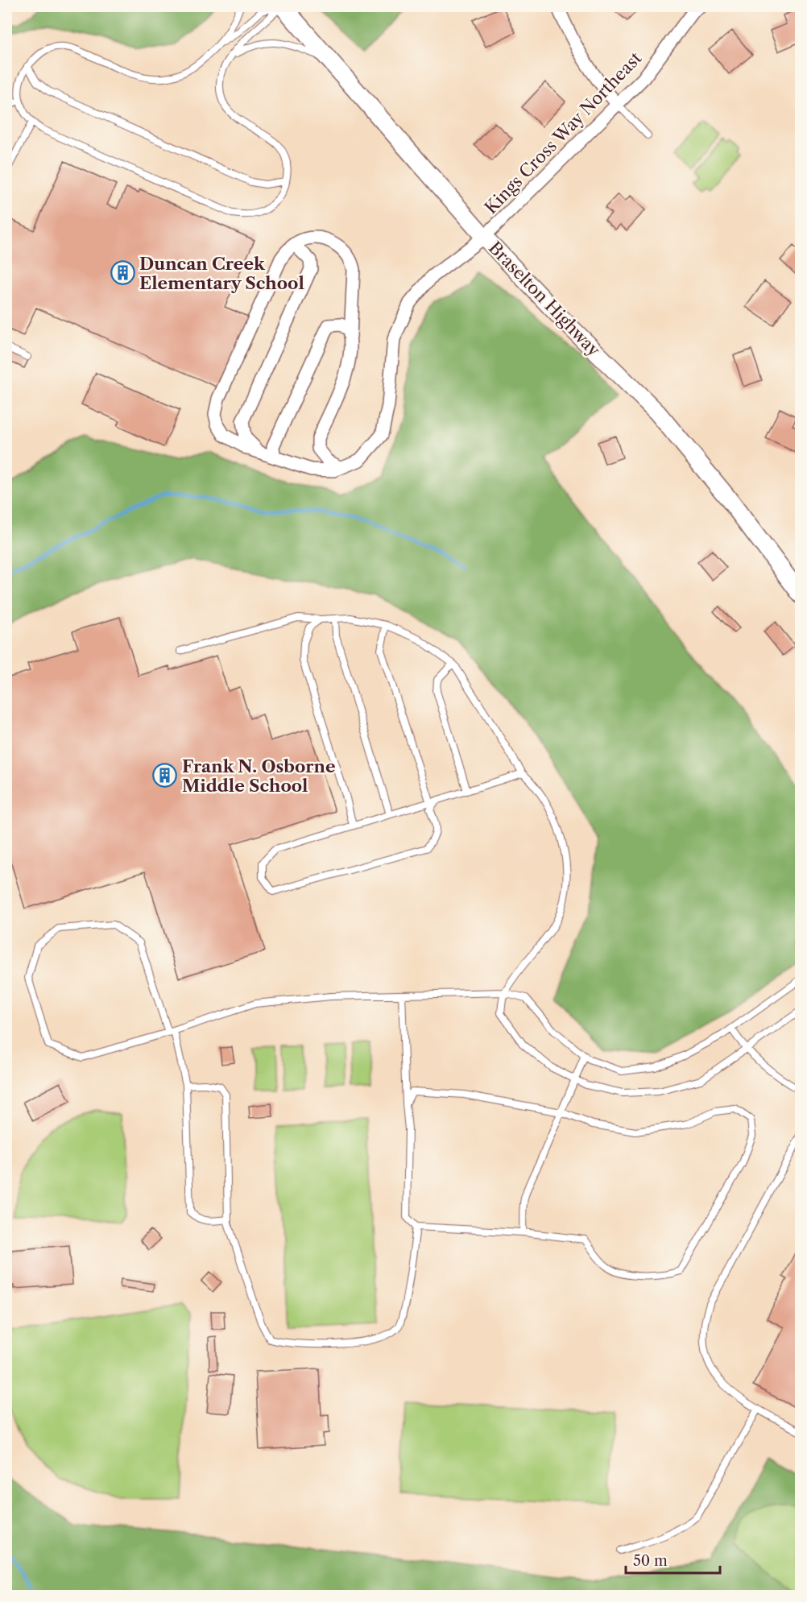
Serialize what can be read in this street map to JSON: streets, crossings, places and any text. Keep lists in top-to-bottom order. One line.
{"streets":{"main road":["Braselton Highway"],"street":["Kings Cross Way Northeast"]},"crossings":[["Kings Cross Way Northeast","Braselton Highway"]],"places":{"building":["Duncan Creek Elementary School","Frank N. Osborne Middle School"]},"scale_bar":"50 m"}
